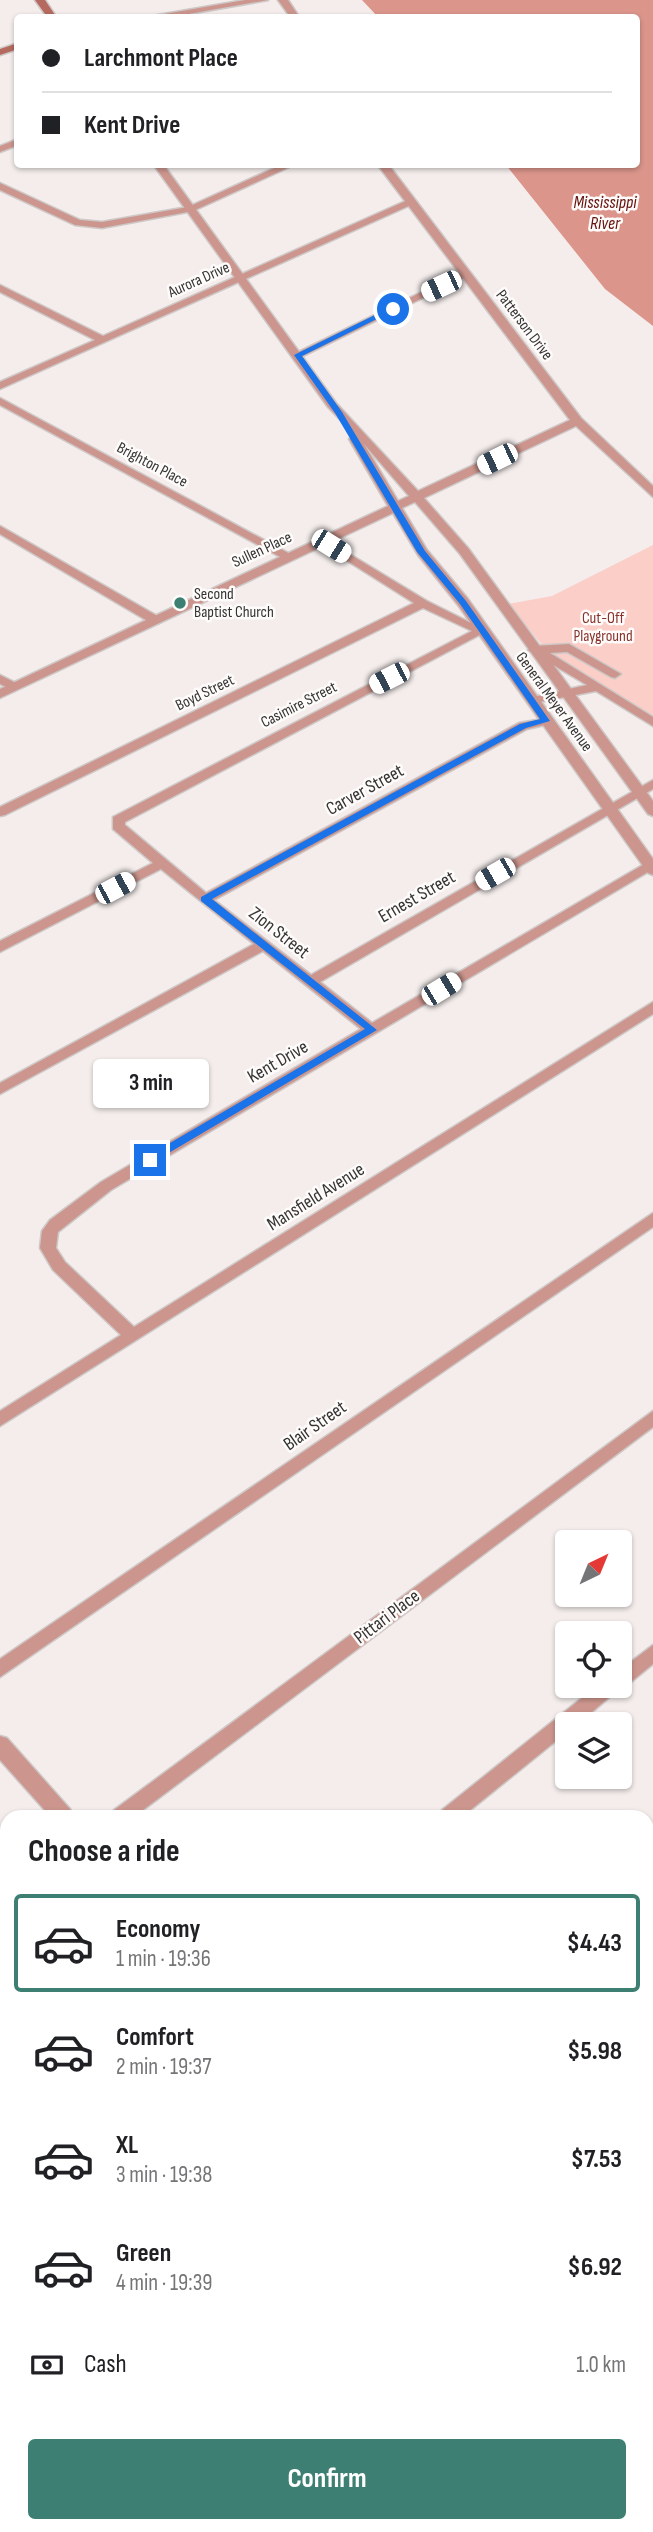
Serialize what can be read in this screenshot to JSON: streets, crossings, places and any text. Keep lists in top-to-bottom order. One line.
{"streets":{"street":["Aurora Drive","Patterson Drive","Brighton Place","Sullen Place","Boyd Street","General Meyer Avenue","Casimire Street","Carver Street","Ernest Street","Zion Street","Kent Drive","Mansfield Avenue","Blair Street","Pittari Place"]},"crossings":[["Aurora Drive","Patterson Drive"],["Aurora Drive","General Meyer Avenue"],["Patterson Drive","Sullen Place"],["Brighton Place","Sullen Place"],["Sullen Place","General Meyer Avenue"],["General Meyer Avenue","Casimire Street"],["General Meyer Avenue","Carver Street"],["General Meyer Avenue","Ernest Street"],["General Meyer Avenue","Kent Drive"],["Casimire Street","Zion Street"],["Carver Street","Zion Street"],["Ernest Street","Zion Street"],["Zion Street","Kent Drive"],["Kent Drive","Mansfield Avenue"]],"water":["Mississippi River"],"parks":["Cut-Off Playground"],"places":["Second Baptist Church"],"north":"top right","page":{"banner":["Larchmont Place","Kent Drive"],"bubble":"3 min","heading":"Choose a ride","list":[{"name":"Economy","note":"1 min · 19:36","value":"$4.43"},{"name":"Comfort","note":"2 min · 19:37","value":"$5.98"},{"name":"XL","note":"3 min · 19:38","value":"$7.53"},{"name":"Green","note":"4 min · 19:39","value":"$6.92"}],"pay":["Cash","1.0 km"],"buttons":"Confirm"}}
